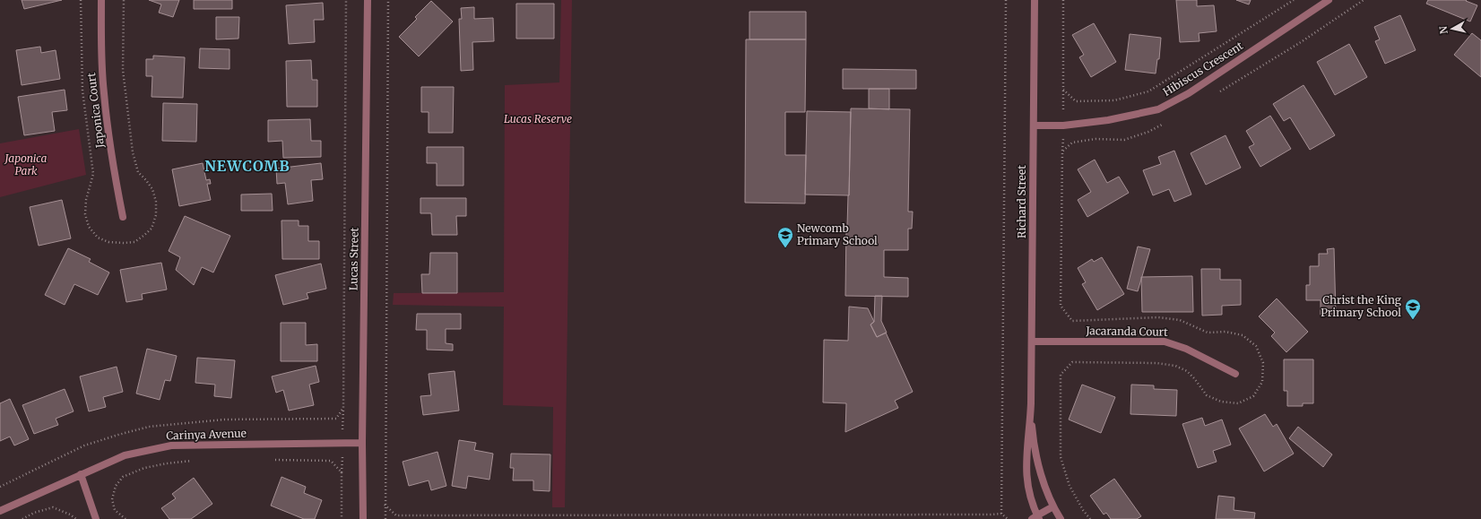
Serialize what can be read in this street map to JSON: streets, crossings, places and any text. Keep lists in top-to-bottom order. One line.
{"streets":{"street":["Hibiscus Crescent","Japonica Court","Richard Street","Lucas Street","Jacaranda Court","Carinya Avenue"]},"crossings":[["Hibiscus Crescent","Richard Street"],["Richard Street","Jacaranda Court"],["Lucas Street","Carinya Avenue"]],"districts":["NEWCOMB"],"parks":["Lucas Reserve","Japonica Park"],"places":{"school or university":["Newcomb Primary School","Christ the King Primary School"]},"north":"left"}
